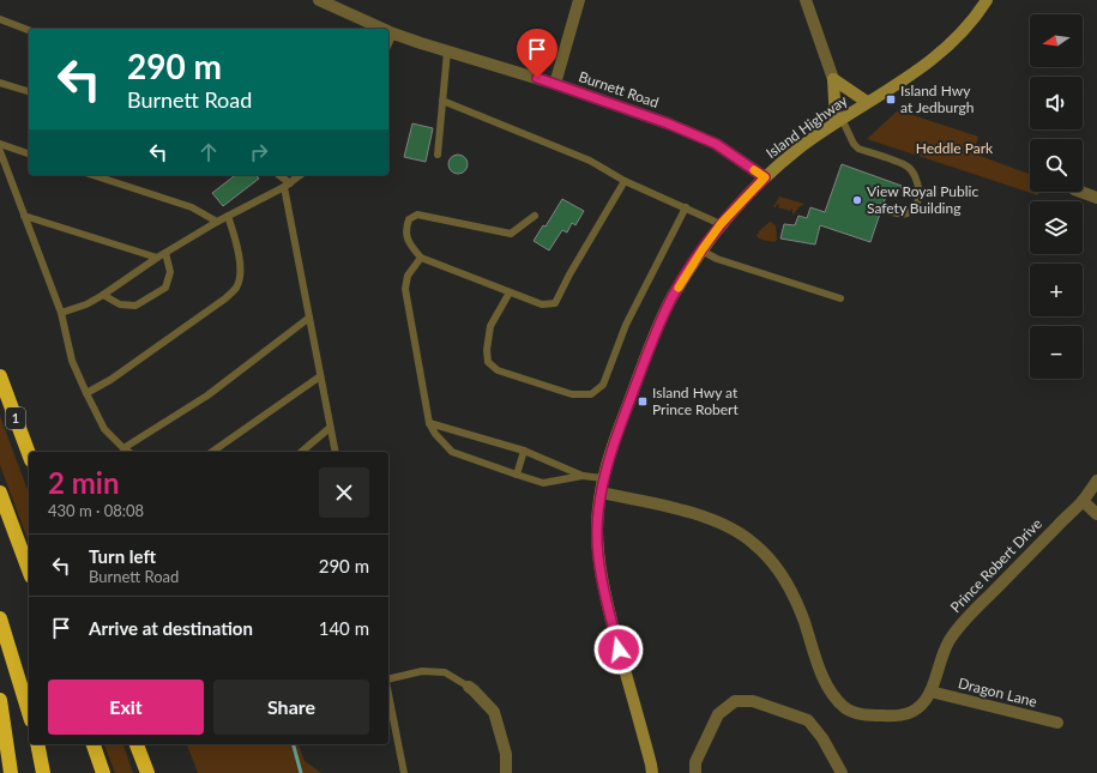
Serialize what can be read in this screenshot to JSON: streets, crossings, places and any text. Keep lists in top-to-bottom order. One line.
{"streets":{"highway":["1"],"main road":["Island Highway"],"street":["Burnett Road","Prince Robert Drive","Dragon Lane"]},"crossings":[["Burnett Road","Island Highway"],["Island Highway","Prince Robert Drive"],["Prince Robert Drive","Dragon Lane"]],"parks":["Heddle Park"],"places":{"transit":["Island Hwy at Jedburgh","Island Hwy at Prince Robert"],"other":["View Royal Public Safety Building"]},"north":"left","page":{"map_buttons":["+","−"],"turn":["290 m","Burnett Road"],"heading":["2 min","430 m · 08:08"],"list":[{"name":"Turn left","note":"Burnett Road","value":"290 m"},{"name":"Arrive at destination","value":"140 m"}],"buttons":["Exit","Share"]}}
